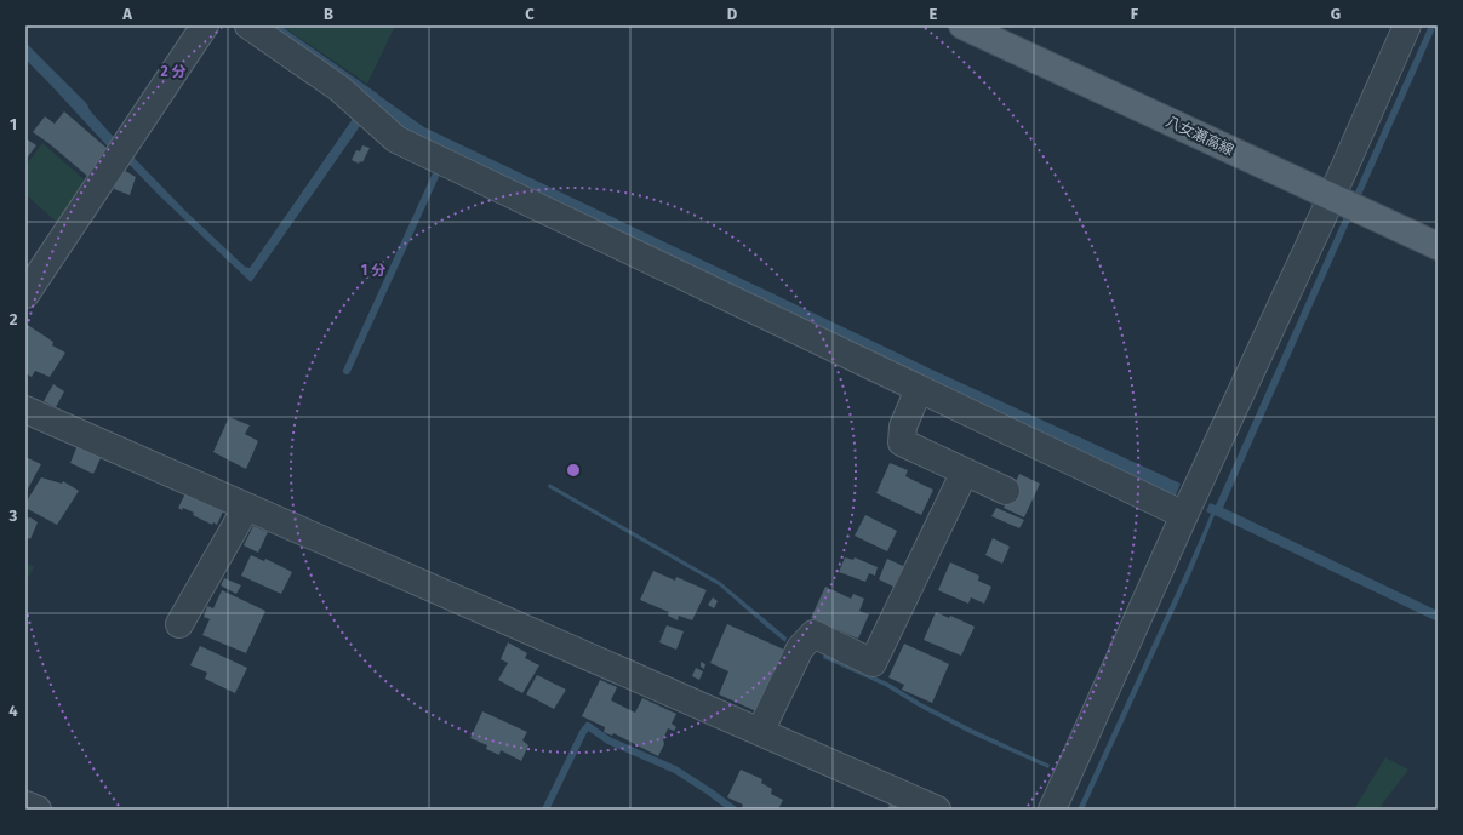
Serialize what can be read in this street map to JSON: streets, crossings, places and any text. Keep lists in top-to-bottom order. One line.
{"streets":{"main road":["八女瀬高線"]},"grid":{"columns":["A","B","C","D","E","F","G"],"rows":["1","2","3","4"]},"rings":["2 分","1 分"]}
